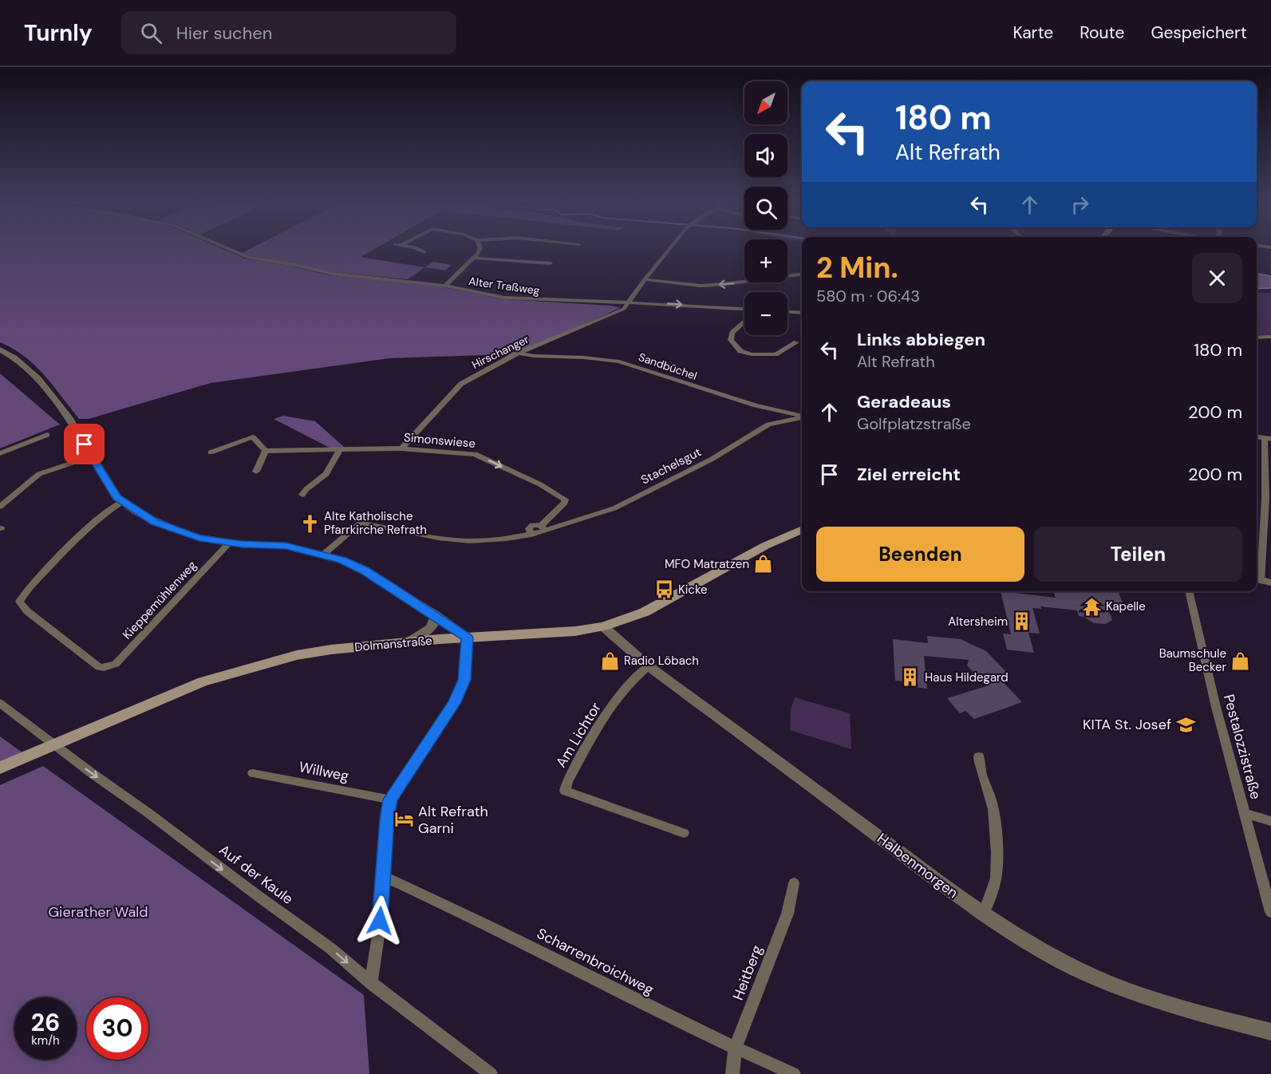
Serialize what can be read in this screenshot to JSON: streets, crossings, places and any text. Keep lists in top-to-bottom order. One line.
{"streets":{"main road":["Dolmanstraße"],"street":["Alter Traßweg","Hirschanger","Sandbüchel","Simonswiese","Stachelsgut","Kieppemühlenweg","Am Lichtor","Pestalozzistraße","Willweg","Halbenmorgen","Auf der Kaule","Scharrenbroichweg","Heitberg"]},"crossings":[["Alter Traßweg","Hirschanger"],["Hirschanger","Sandbüchel"],["Hirschanger","Simonswiese"],["Simonswiese","Stachelsgut"],["Dolmanstraße","Halbenmorgen"],["Dolmanstraße","Auf der Kaule"],["Am Lichtor","Halbenmorgen"],["Scharrenbroichweg","Heitberg"]],"one_way":["Auf der Kaule"],"parks":["Gierather Wald"],"places":{"church":["Alte Katholische Pfarrkirche Refrath"],"shop":["MFO Matratzen","Radio Löbach","Baumschule Becker"],"bus stop":["Kicke"],"temple":["Kapelle"],"building":["Altersheim","Haus Hildegard"],"school or university":["KITA St. Josef"],"hotel":["Alt Refrath Garni"]},"north":"bottom left","page":{"header":"Turnly","search":"Hier suchen","nav":["Karte","Route","Gespeichert"],"map_buttons":["+","−"],"turn":["180 m","Alt Refrath"],"heading":["2 Min.","580 m · 06:43"],"list":[{"name":"Links abbiegen","note":"Alt Refrath","value":"180 m"},{"name":"Geradeaus","note":"Golfplatzstraße","value":"200 m"},{"name":"Ziel erreicht","value":"200 m"}],"buttons":["Beenden","Teilen"],"speed":"26 km/h","limit":"30"}}
